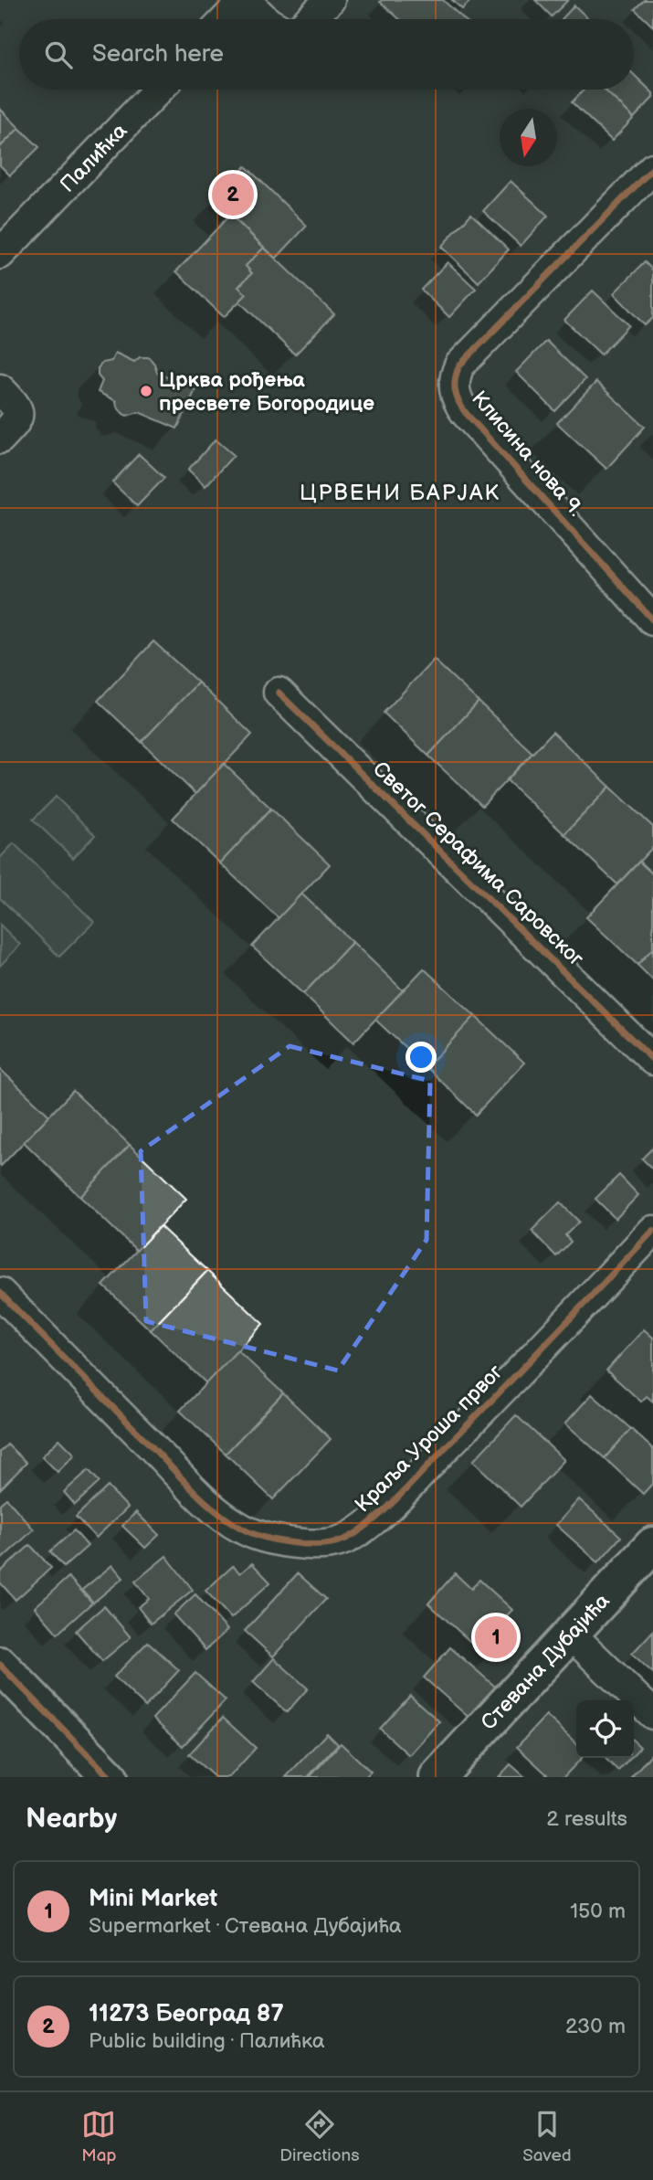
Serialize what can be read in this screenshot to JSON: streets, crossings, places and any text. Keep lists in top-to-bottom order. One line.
{"streets":{"street":["Палићка","Клисина нова 9.","Светог Серафима Саровског","Краља Уроша првог","Стевана Дубајића"]},"districts":["ЦРВЕНИ БАРЈАК"],"places":["Црква рођења пресвете Богородице"],"north":"bottom","page":{"search":"Search here","pins":["2","1"],"heading":["Nearby","2 results"],"list":[{"mark":"1","name":"Mini Market","note":"Supermarket · Стевана Дубајића","value":"150 m"},{"mark":"2","name":"11273 Београд 87","note":"Public building · Палићка","value":"230 m"}],"nav":["Map","Directions","Saved"]}}
